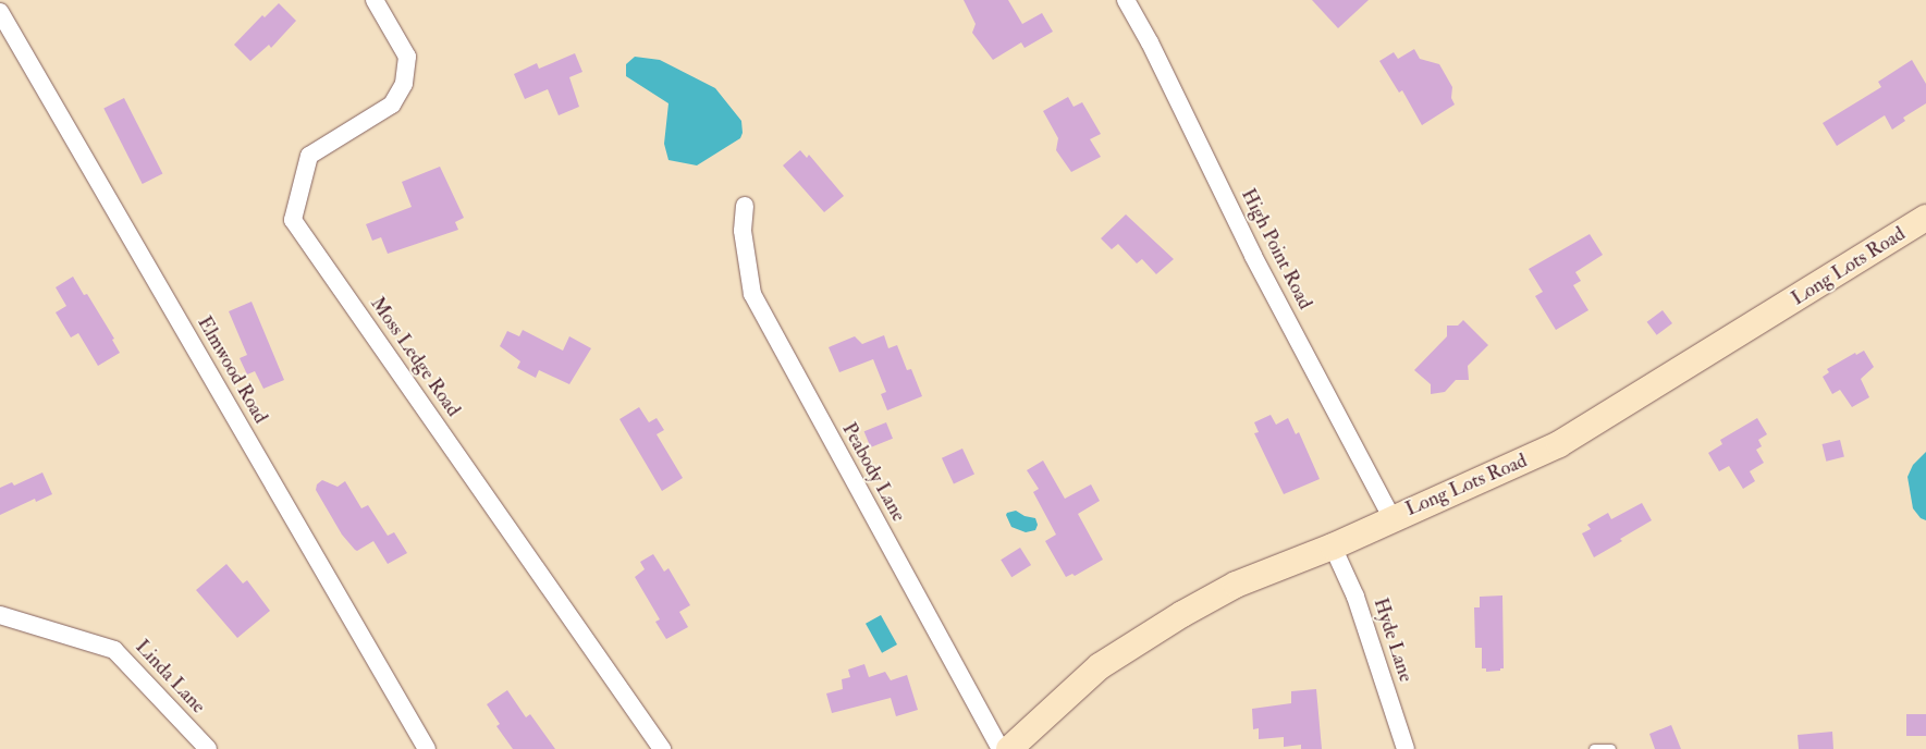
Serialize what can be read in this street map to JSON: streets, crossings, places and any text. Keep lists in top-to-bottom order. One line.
{"streets":{"main road":["Long Lots Road"],"street":["High Point Road","Moss Ledge Road","Elmwood Road","Peabody Lane","Hyde Lane","Linda Lane"]},"crossings":[["High Point Road","Long Lots Road"],["Long Lots Road","Hyde Lane"]]}
